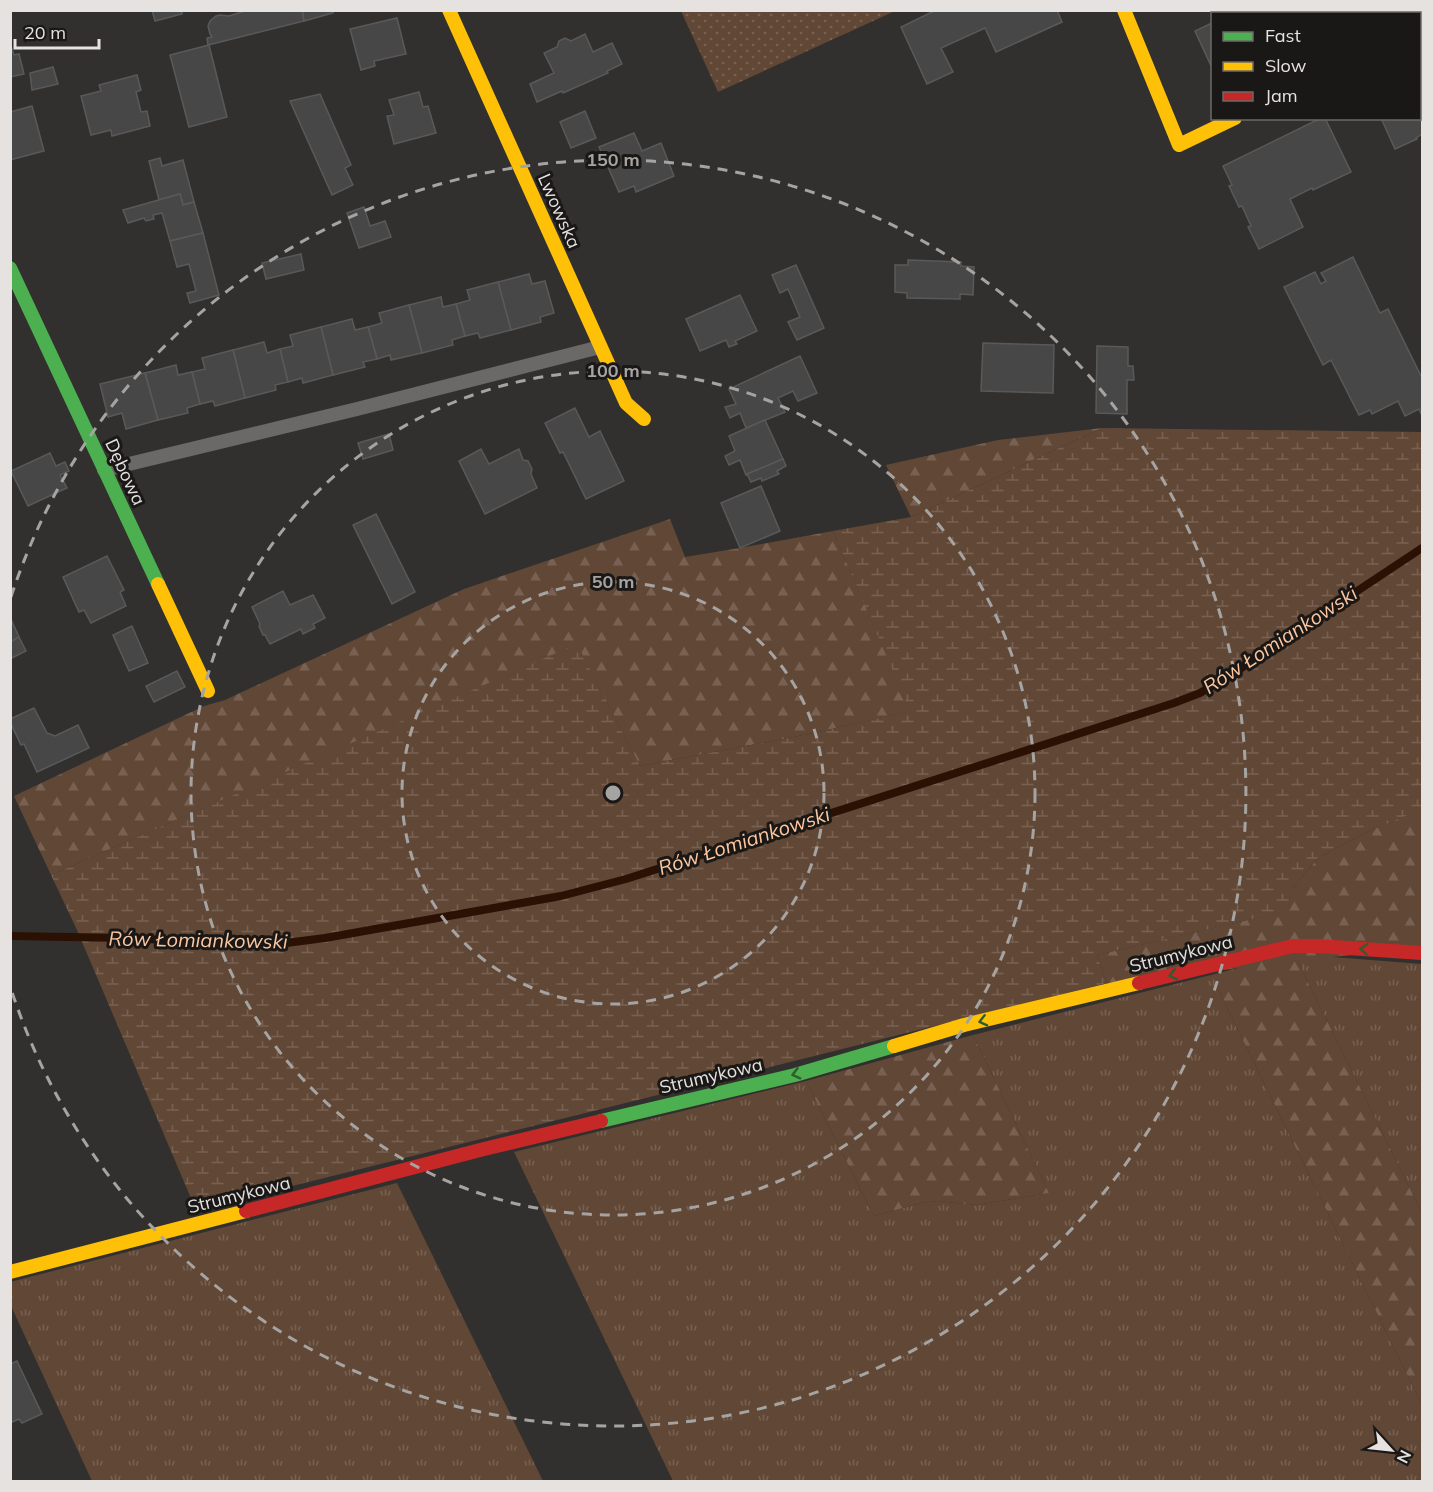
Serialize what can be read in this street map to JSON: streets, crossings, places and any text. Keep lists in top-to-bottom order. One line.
{"streets":{"street":["Lwowska","Dębowa","Strumykowa"]},"one_way":["Strumykowa"],"water":["Rów Łomiankowski"],"legend":["Fast","Slow","Jam"],"scale_bar":"20 m","north":"bottom right","rings":["150 m","100 m","50 m"]}
